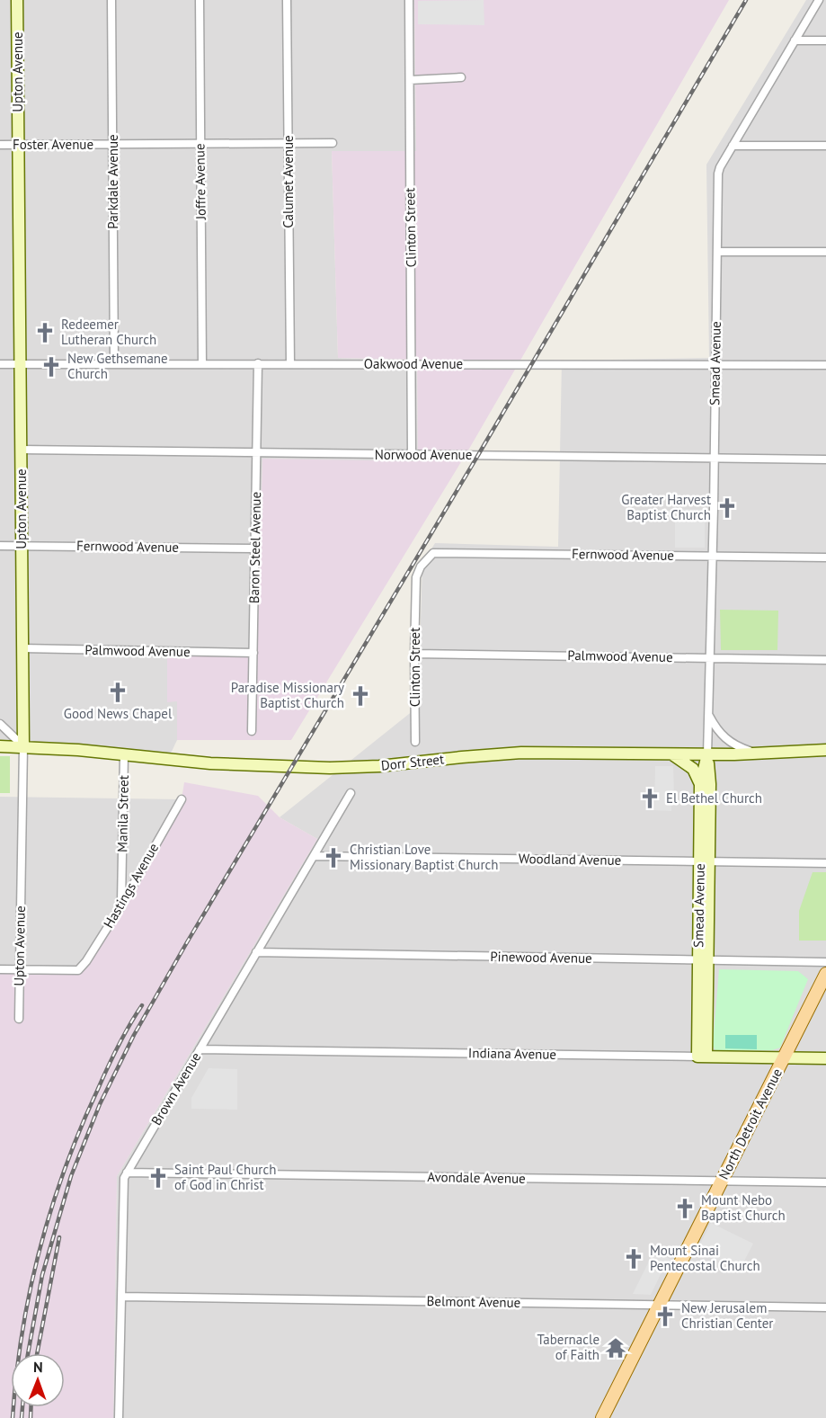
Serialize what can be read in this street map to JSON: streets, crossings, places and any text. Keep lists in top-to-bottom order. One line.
{"streets":{"main road":["North Detroit Avenue"],"street":["Upton Avenue","Foster Avenue","Parkdale Avenue","Joffre Avenue","Calumet Avenue","Clinton Street","Smead Avenue","Oakwood Avenue","Norwood Avenue","Fernwood Avenue","Baron Steel Avenue","Palmwood Avenue","Dorr Street","Manila Street","Woodland Avenue","Hastings Avenue","Pinewood Avenue","Indiana Avenue","Brown Avenue","Avondale Avenue","Belmont Avenue"]},"crossings":[["Upton Avenue","Foster Avenue"],["Upton Avenue","Oakwood Avenue"],["Upton Avenue","Norwood Avenue"],["Upton Avenue","Fernwood Avenue"],["Upton Avenue","Palmwood Avenue"],["Upton Avenue","Dorr Street"],["Upton Avenue","Hastings Avenue"],["Foster Avenue","Parkdale Avenue"],["Foster Avenue","Joffre Avenue"],["Foster Avenue","Calumet Avenue"],["Parkdale Avenue","Oakwood Avenue"],["Joffre Avenue","Oakwood Avenue"],["Calumet Avenue","Oakwood Avenue"],["Clinton Street","Oakwood Avenue"],["Clinton Street","Norwood Avenue"],["Clinton Street","Fernwood Avenue"],["Clinton Street","Palmwood Avenue"],["Smead Avenue","Oakwood Avenue"],["Smead Avenue","Norwood Avenue"],["Smead Avenue","Fernwood Avenue"],["Smead Avenue","Palmwood Avenue"],["Smead Avenue","Dorr Street"],["Smead Avenue","Woodland Avenue"],["Smead Avenue","Pinewood Avenue"],["Smead Avenue","Indiana Avenue"],["Oakwood Avenue","Baron Steel Avenue"],["Norwood Avenue","Baron Steel Avenue"],["Fernwood Avenue","Baron Steel Avenue"],["Baron Steel Avenue","Palmwood Avenue"],["Dorr Street","Manila Street"],["Manila Street","Hastings Avenue"],["Woodland Avenue","Brown Avenue"],["Pinewood Avenue","Brown Avenue"],["Indiana Avenue","Brown Avenue"],["Indiana Avenue","North Detroit Avenue"],["Brown Avenue","Avondale Avenue"],["Brown Avenue","Belmont Avenue"],["North Detroit Avenue","Avondale Avenue"],["North Detroit Avenue","Belmont Avenue"]],"places":{"church":["Redeemer Lutheran Church","New Gethsemane Church","Greater Harvest Baptist Church","Good News Chapel","Paradise Missionary Baptist Church","El Bethel Church","Christian Love Missionary Baptist Church","Saint Paul Church of God in Christ","Mount Nebo Baptist Church","Mount Sinai Pentecostal Church","New Jerusalem Christian Center"],"temple":["Tabernacle of Faith"]},"north":"top"}
